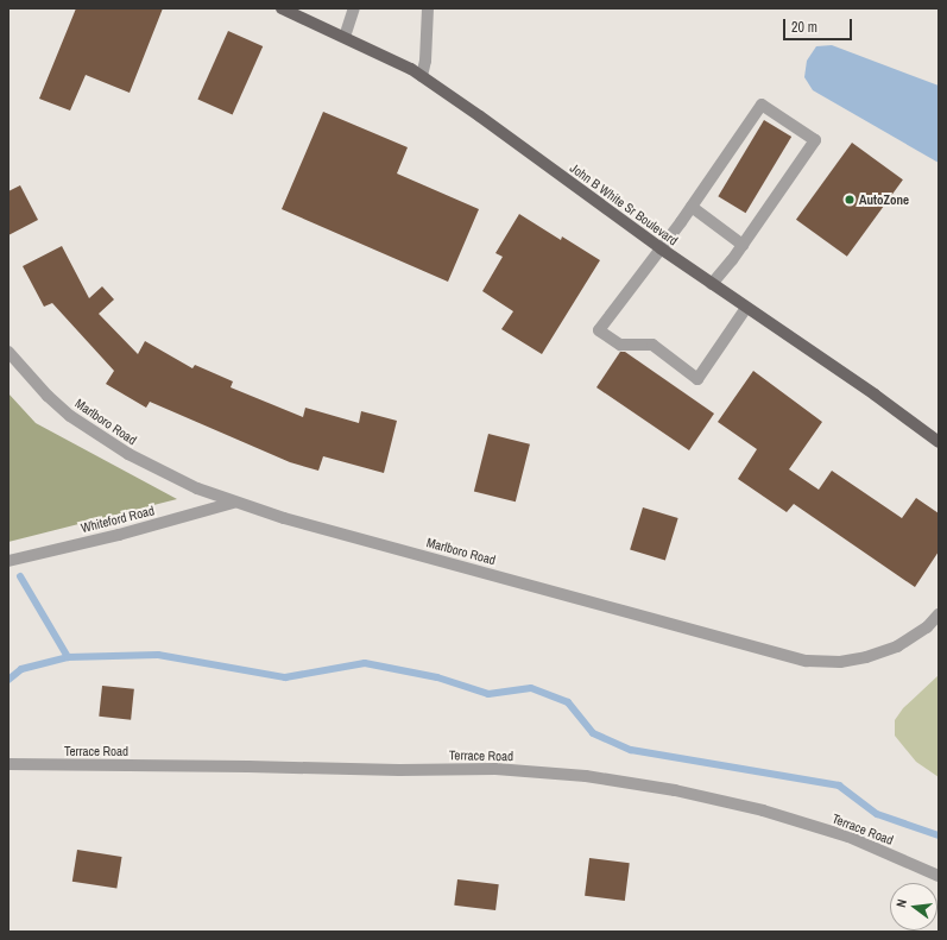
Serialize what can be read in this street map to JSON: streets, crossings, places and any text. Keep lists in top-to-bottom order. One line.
{"streets":{"main road":["John B White Sr Boulevard"],"street":["Marlboro Road","Whiteford Road","Terrace Road"]},"crossings":[["Marlboro Road","Whiteford Road"]],"places":["AutoZone"],"scale_bar":"20 m","north":"left"}
